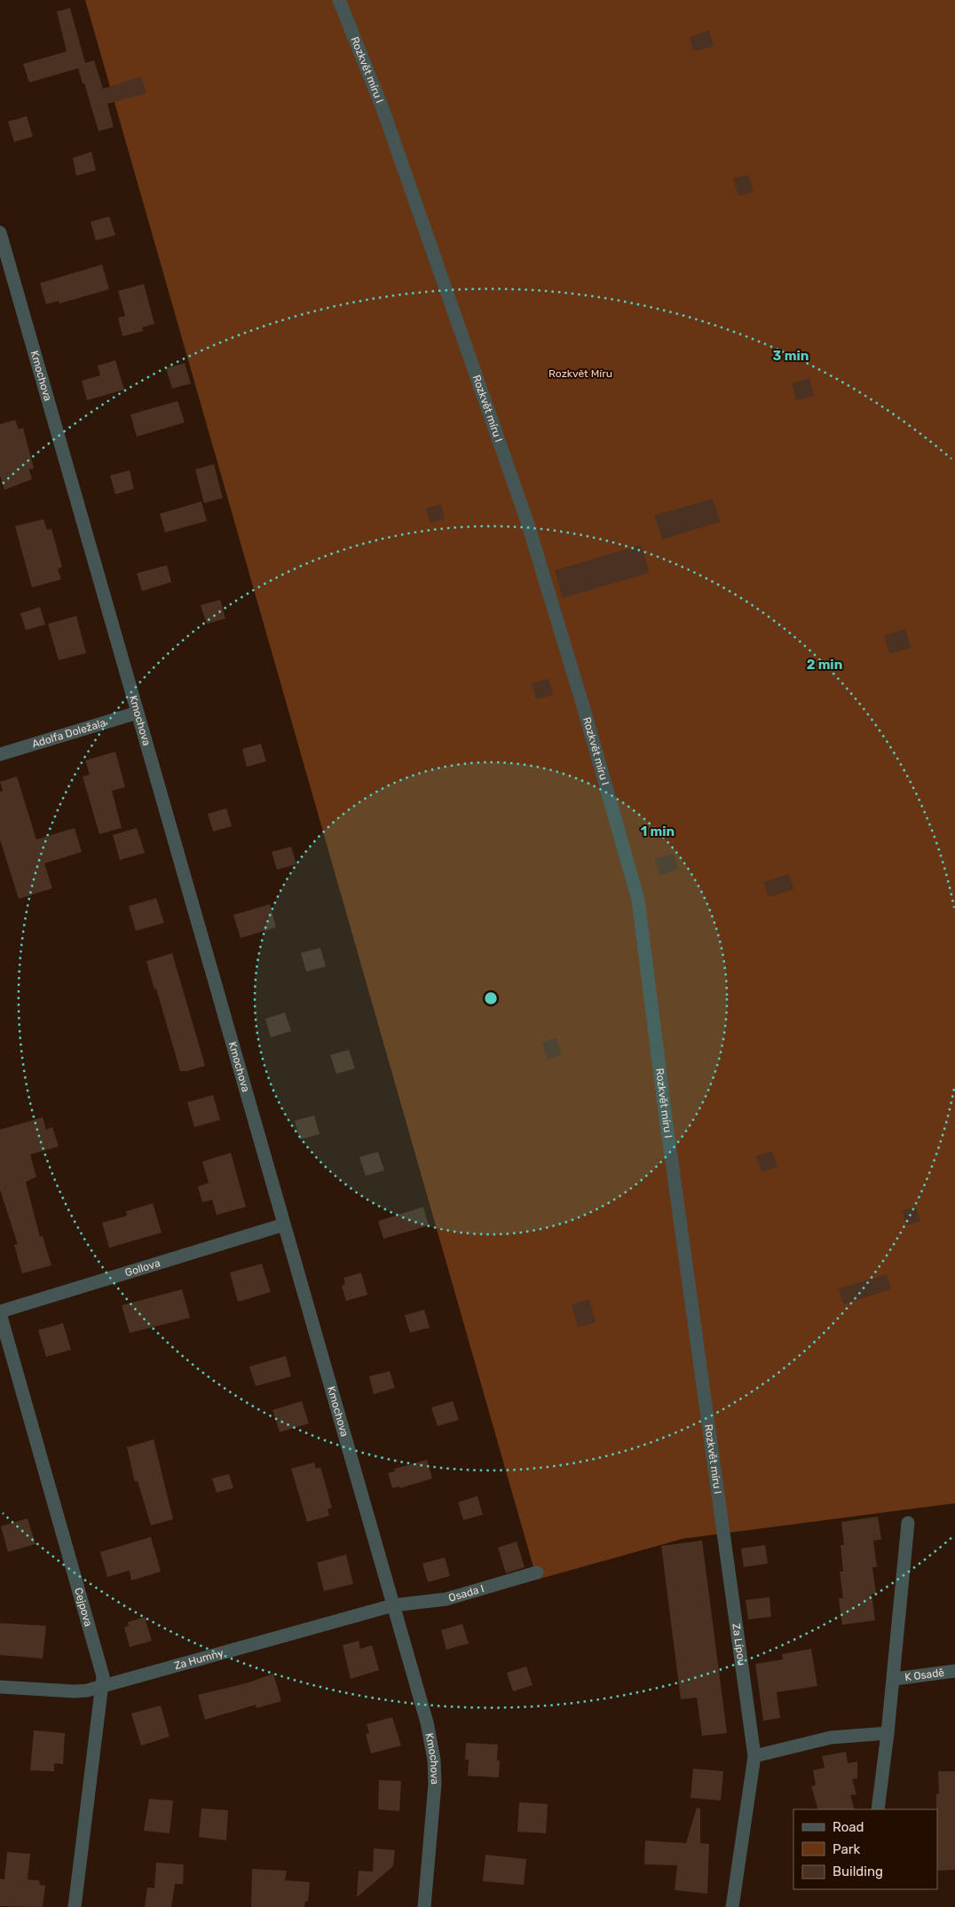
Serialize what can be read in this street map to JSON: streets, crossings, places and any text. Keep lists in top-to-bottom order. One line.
{"streets":{"street":["Rozkvět míru I","Kmochova","Adolfa Doležala","Gollova","Osada I","Cejpova","Za Lípou","Za Humny","K Osadě"]},"crossings":[["Rozkvět míru I","Za Lípou"],["Kmochova","Adolfa Doležala"],["Kmochova","Gollova"],["Kmochova","Osada I"],["Kmochova","Za Humny"],["Gollova","Cejpova"],["Osada I","Za Humny"],["Cejpova","Za Humny"]],"parks":["Rozkvět Míru"],"legend":["Road","Park","Building"],"rings":["3 min","2 min","1 min"]}
